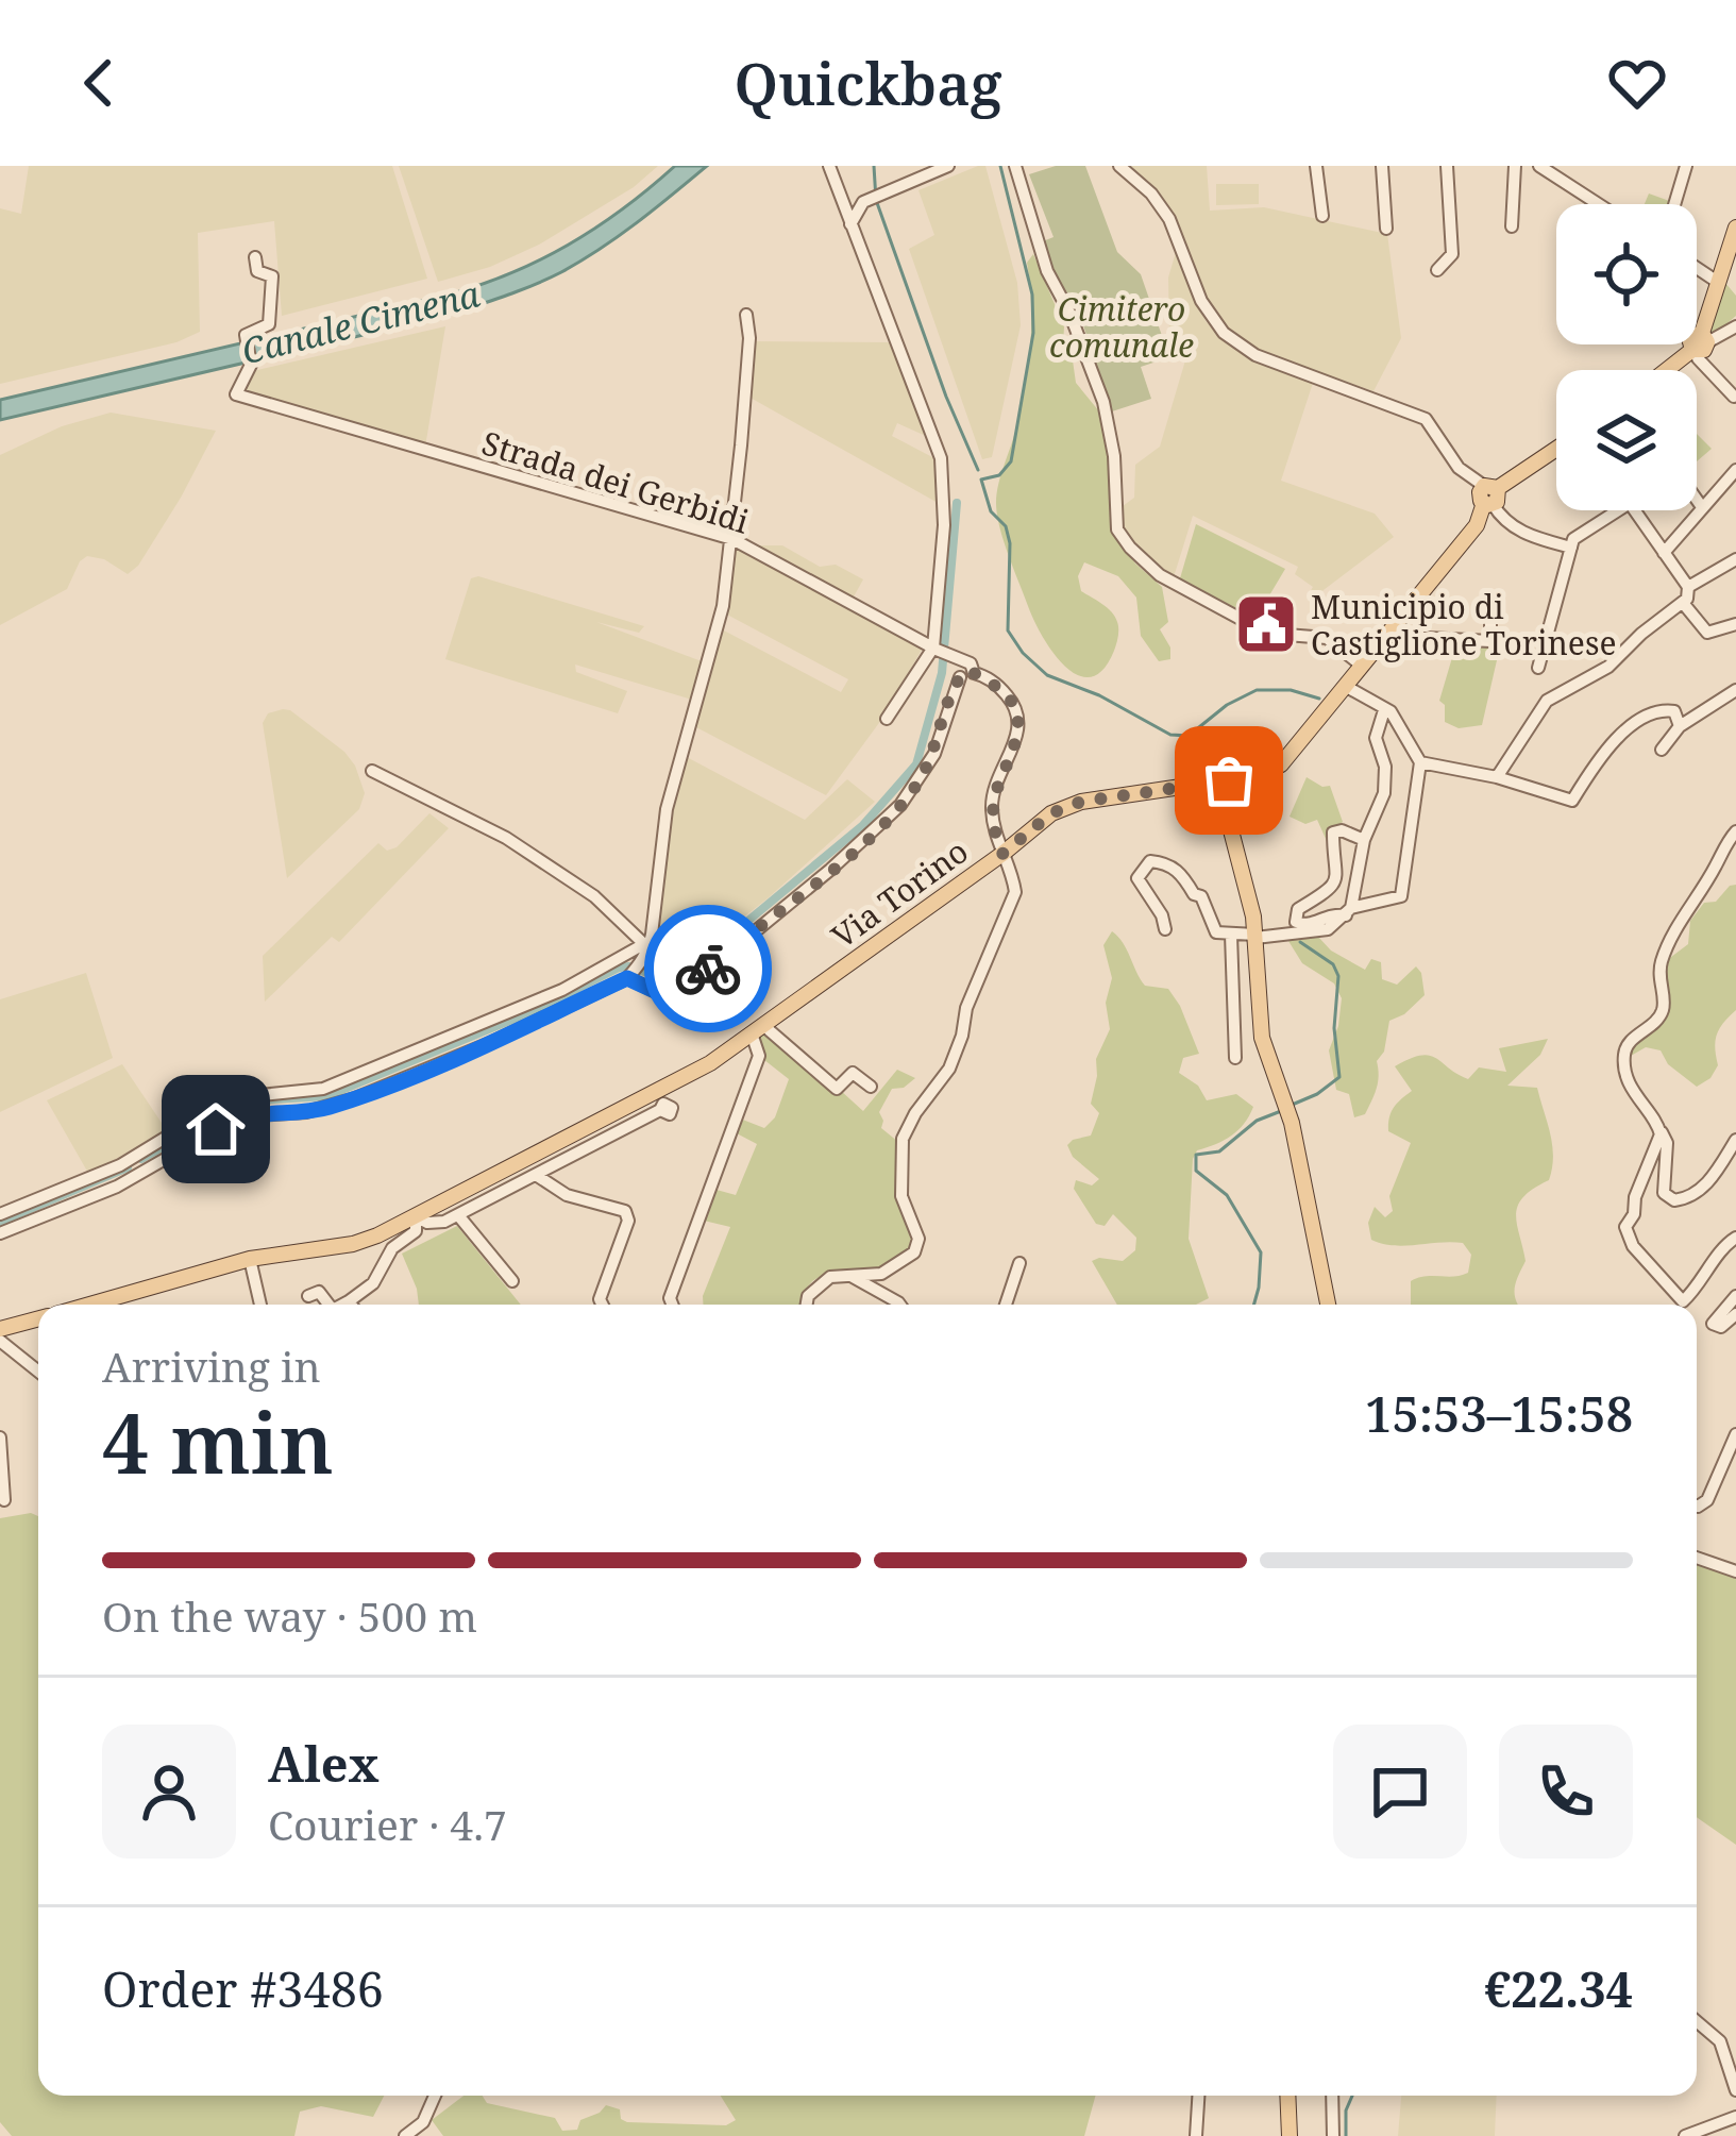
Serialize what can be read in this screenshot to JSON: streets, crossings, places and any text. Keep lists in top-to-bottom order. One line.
{"streets":{"main road":["Via Torino"],"street":["Strada dei Gerbidi"]},"water":["Canale Cimena"],"parks":["Cimitero comunale"],"places":{"public building":["Municipio di Castiglione Torinese"]},"page":{"header":"Quickbag","heading":["4 min","Arriving in","15:53–15:58"],"panel":["Alex","Courier · 4.7","Order #3486","€22.34"],"bar":"On the way · 500 m"}}
